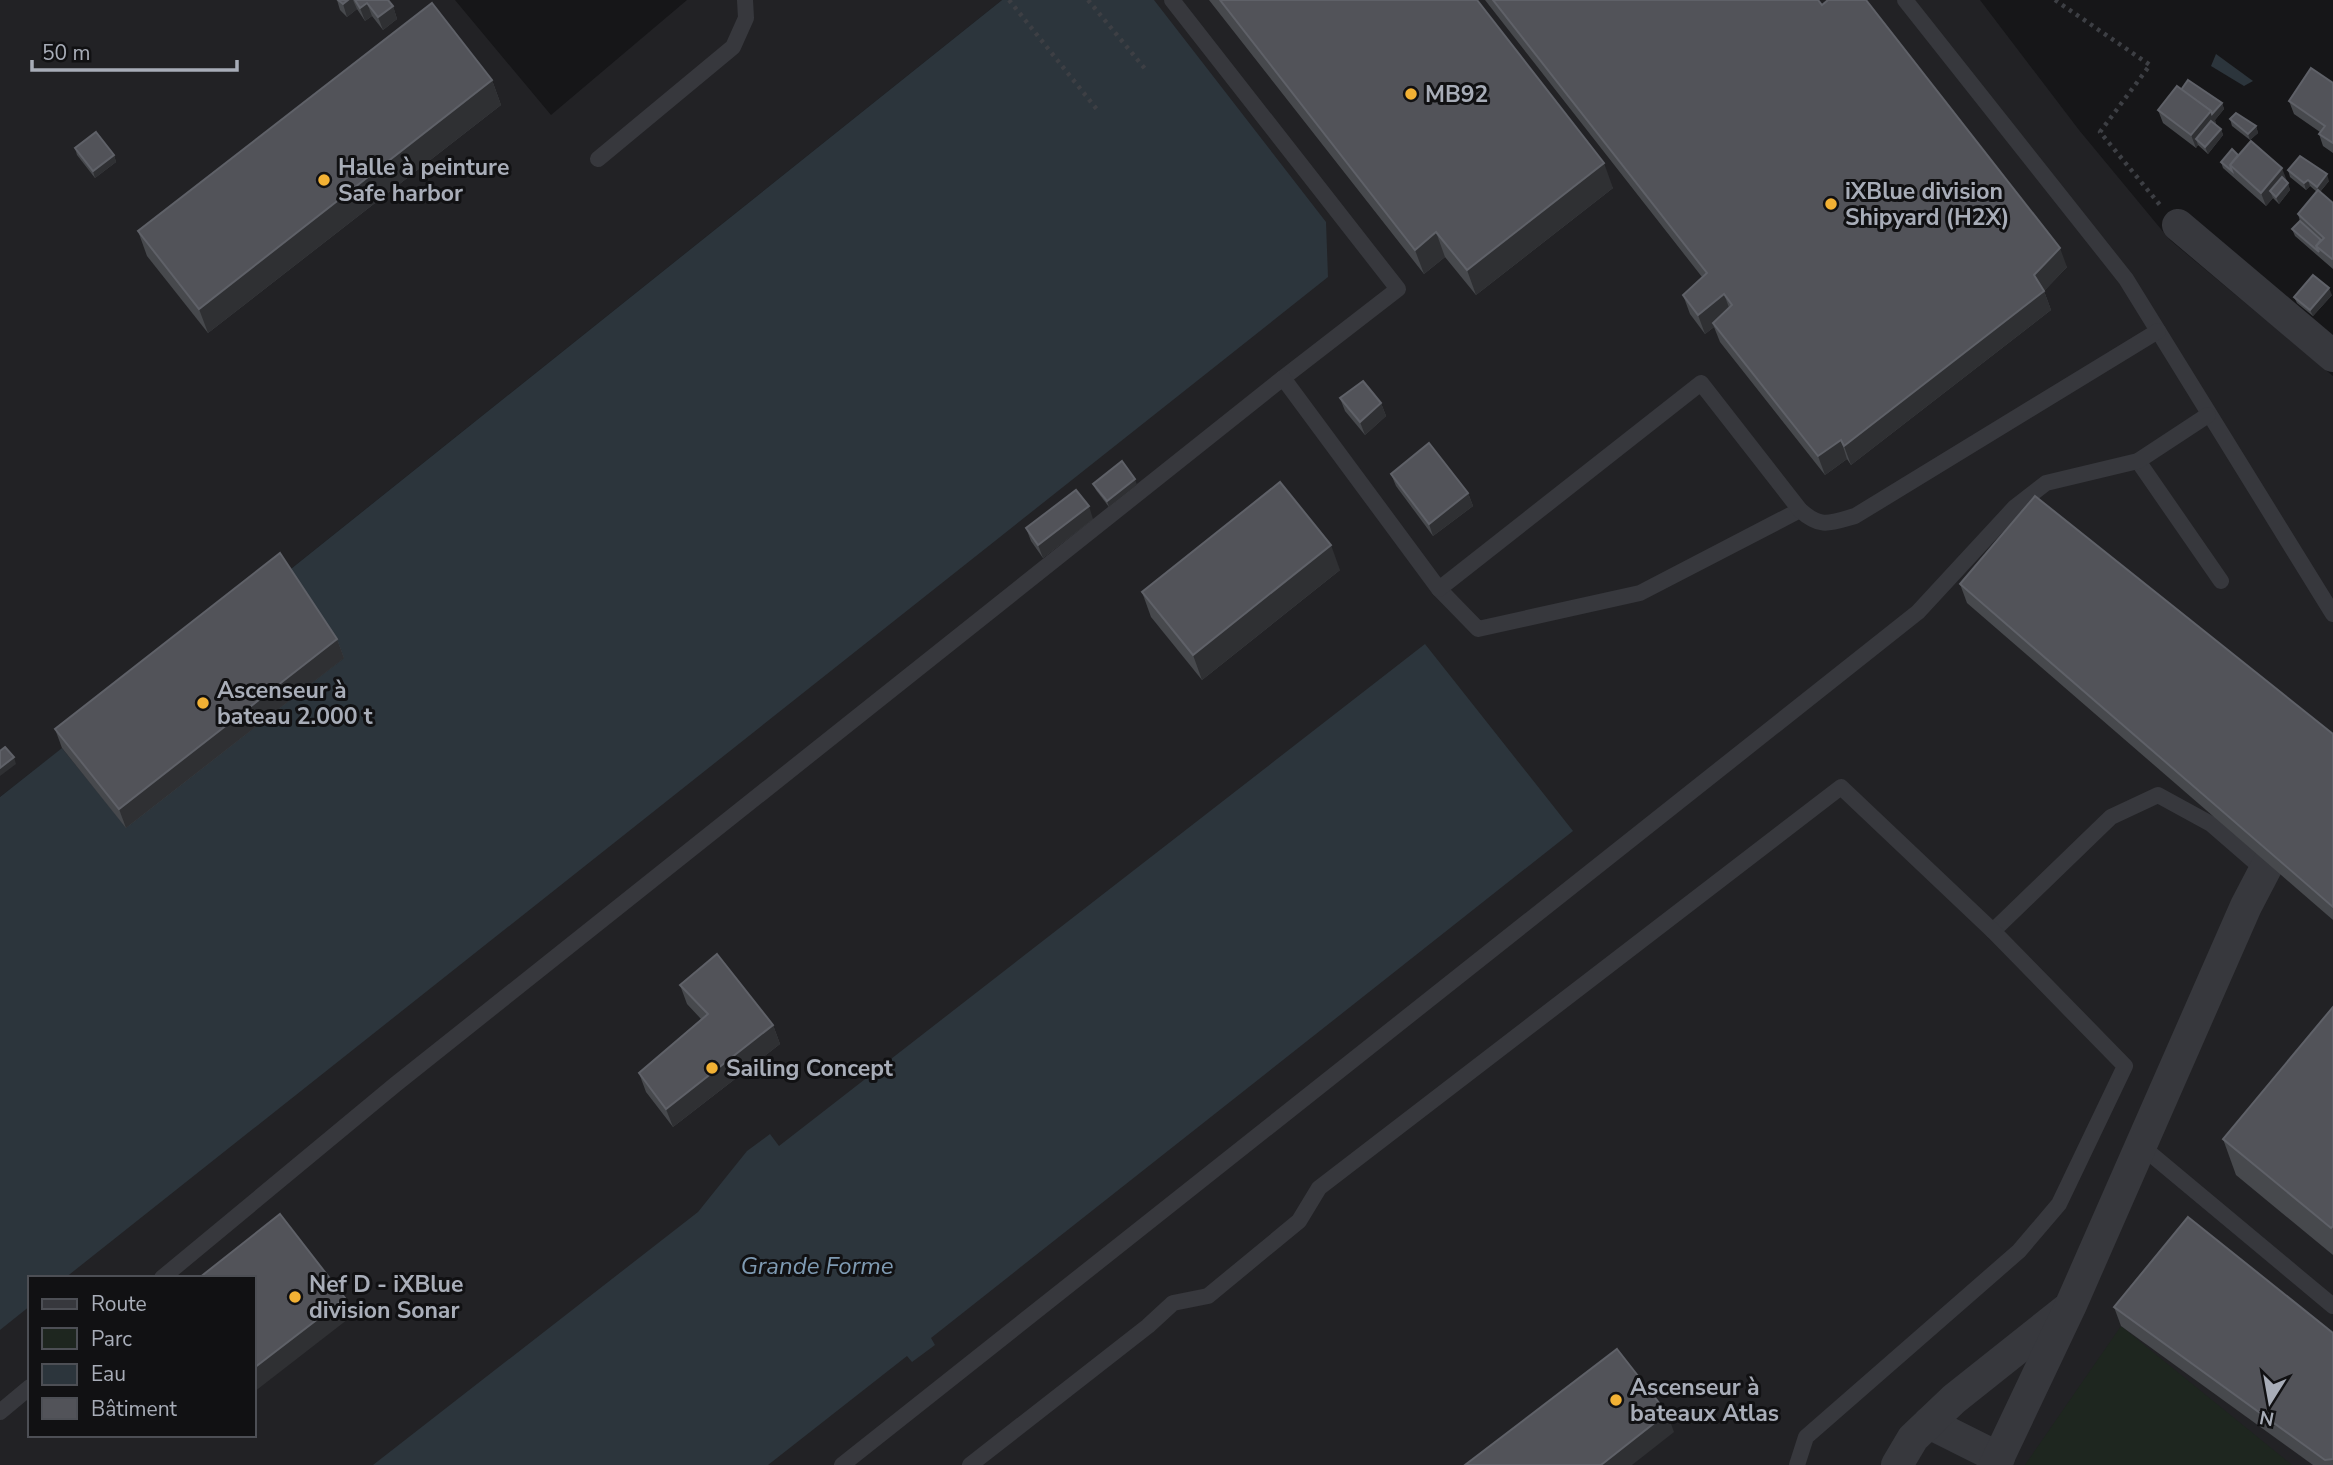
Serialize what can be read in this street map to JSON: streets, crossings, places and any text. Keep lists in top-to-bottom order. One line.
{"water":["Grande Forme"],"places":["MB92","Halle à peinture Safe harbor","iXBlue division Shipyard (H2X)","Ascenseur à bateau 2.000 t","Sailing Concept","Nef D - iXBlue division Sonar","Ascenseur à bateaux Atlas"],"legend":["Route","Parc","Eau","Bâtiment"],"scale_bar":"50 m","north":"bottom"}
